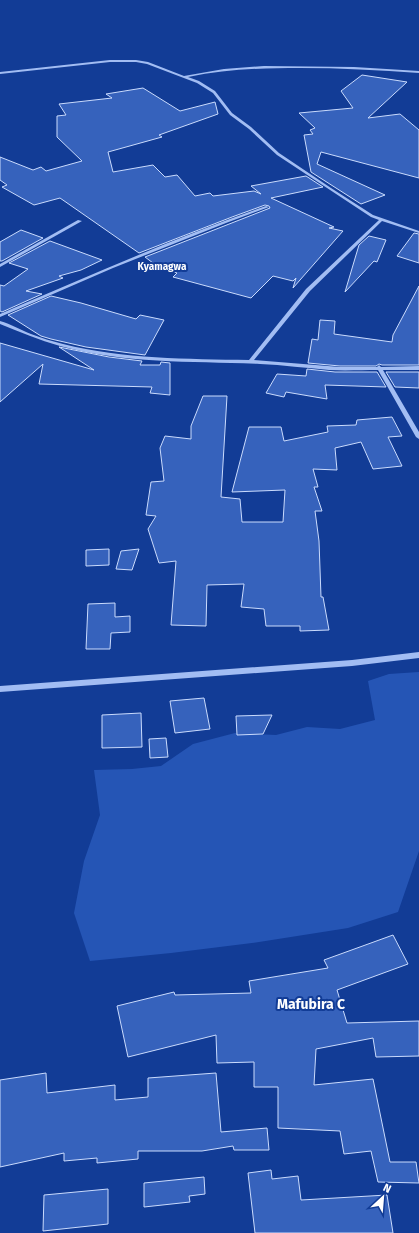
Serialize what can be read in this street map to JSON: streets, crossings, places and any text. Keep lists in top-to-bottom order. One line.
{"districts":["Kyamagwa","Mafubira C"],"north":"top right"}
